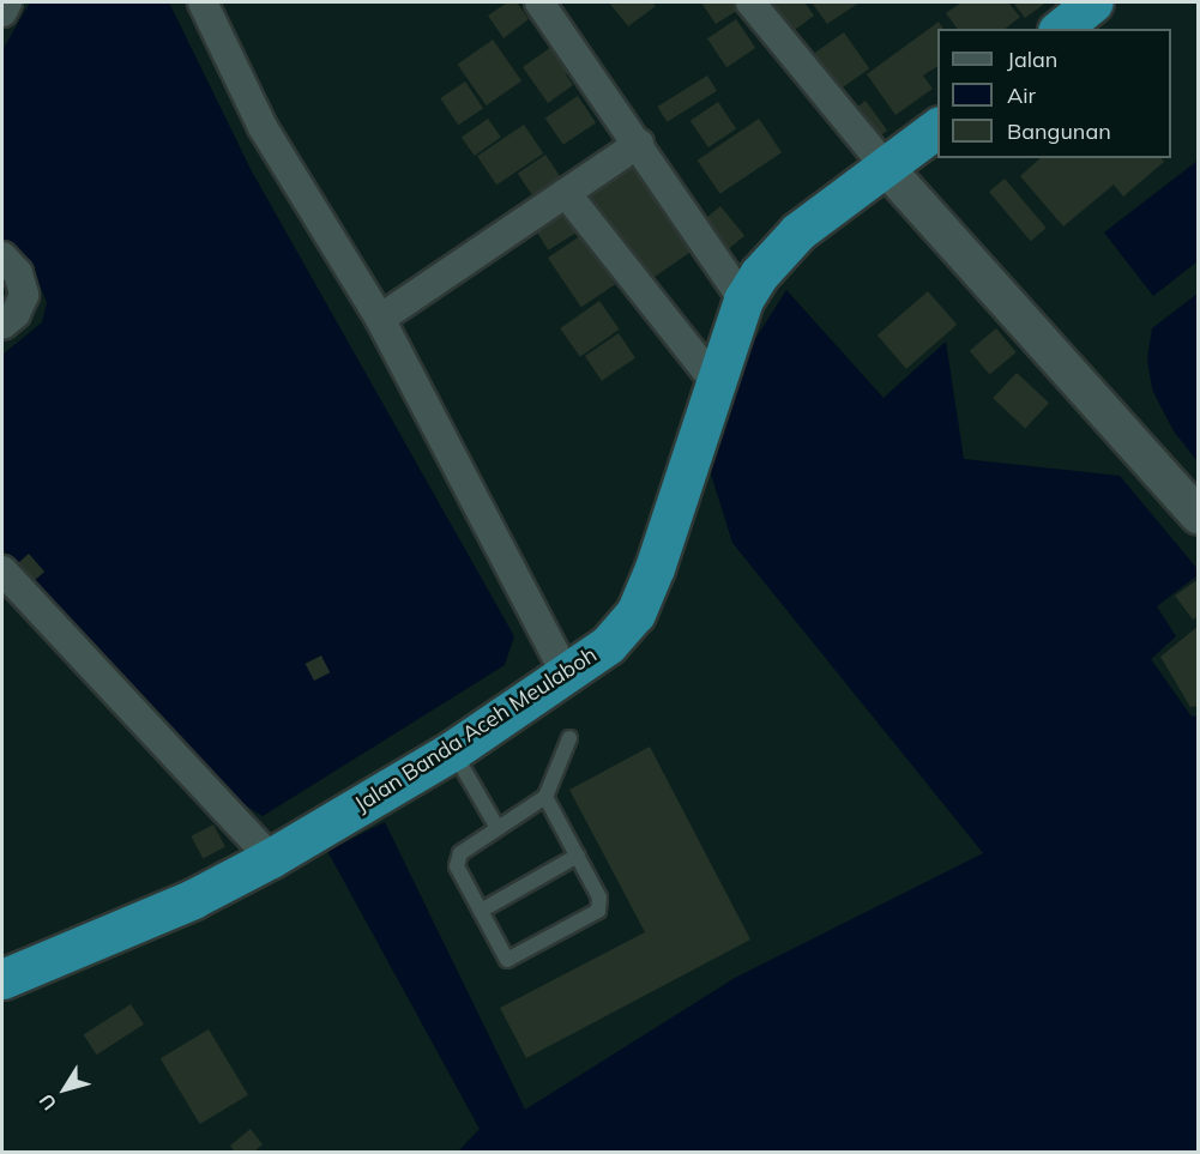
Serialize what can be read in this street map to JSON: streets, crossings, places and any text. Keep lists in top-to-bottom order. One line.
{"streets":{"highway":["Jalan Banda Aceh Meulaboh"]},"legend":["Jalan","Air","Bangunan"],"north":"bottom left"}
